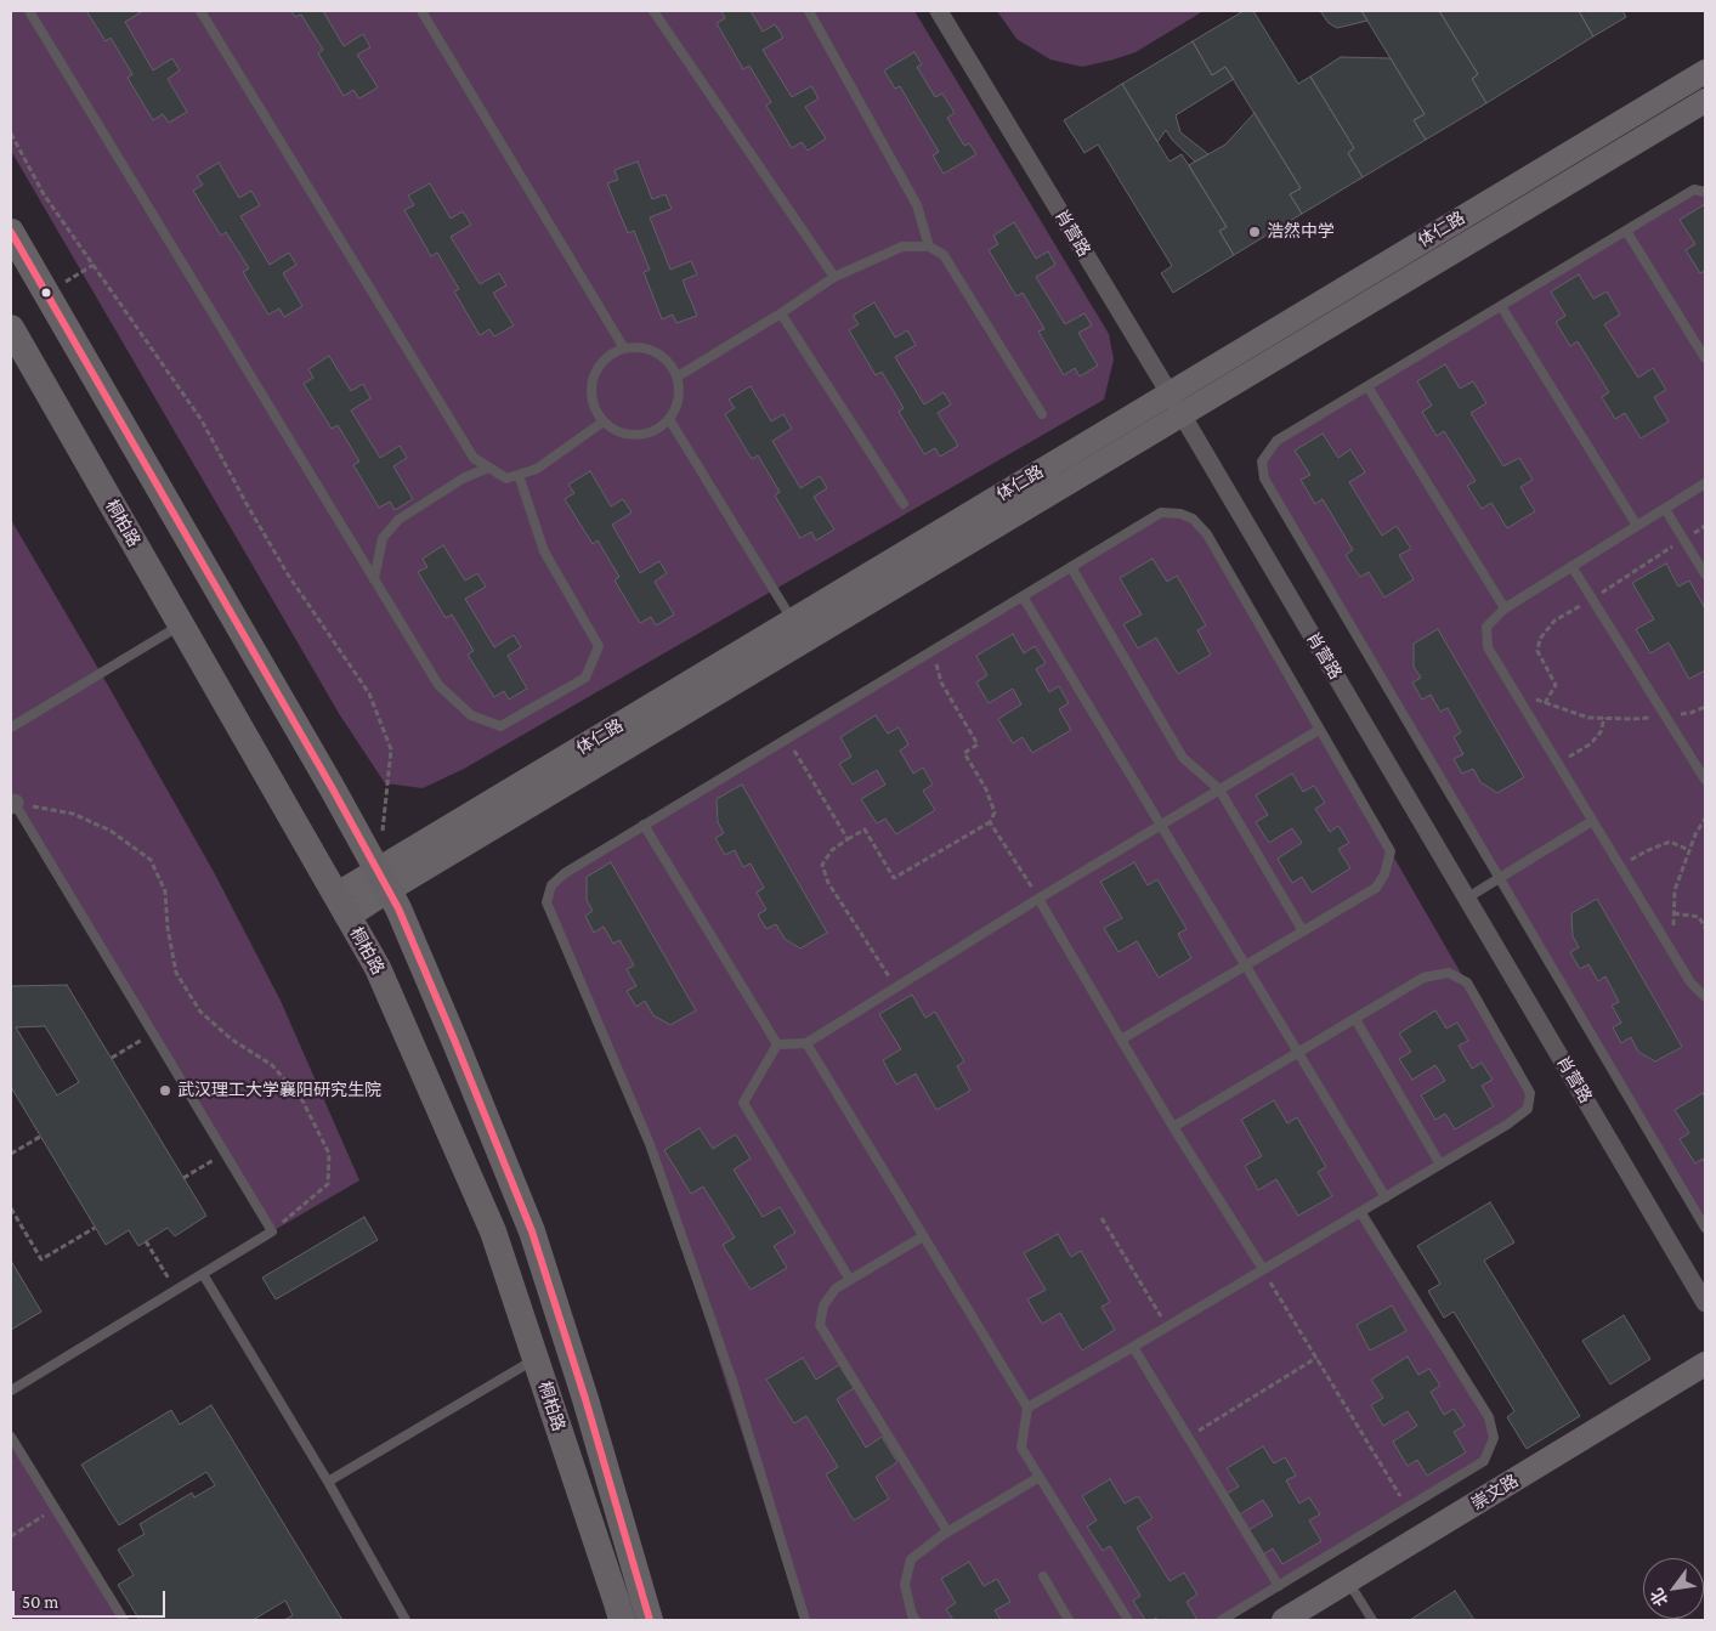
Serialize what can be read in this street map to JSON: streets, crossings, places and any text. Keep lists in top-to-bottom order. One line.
{"streets":{"main road":["桐柏路"],"street":["体仁路","肖营路","崇文路"]},"crossings":[["体仁路","肖营路"],["体仁路","桐柏路"]],"places":["浩然中学","武汉理工大学襄阳研究生院"],"scale_bar":"50 m","north":"bottom left"}
